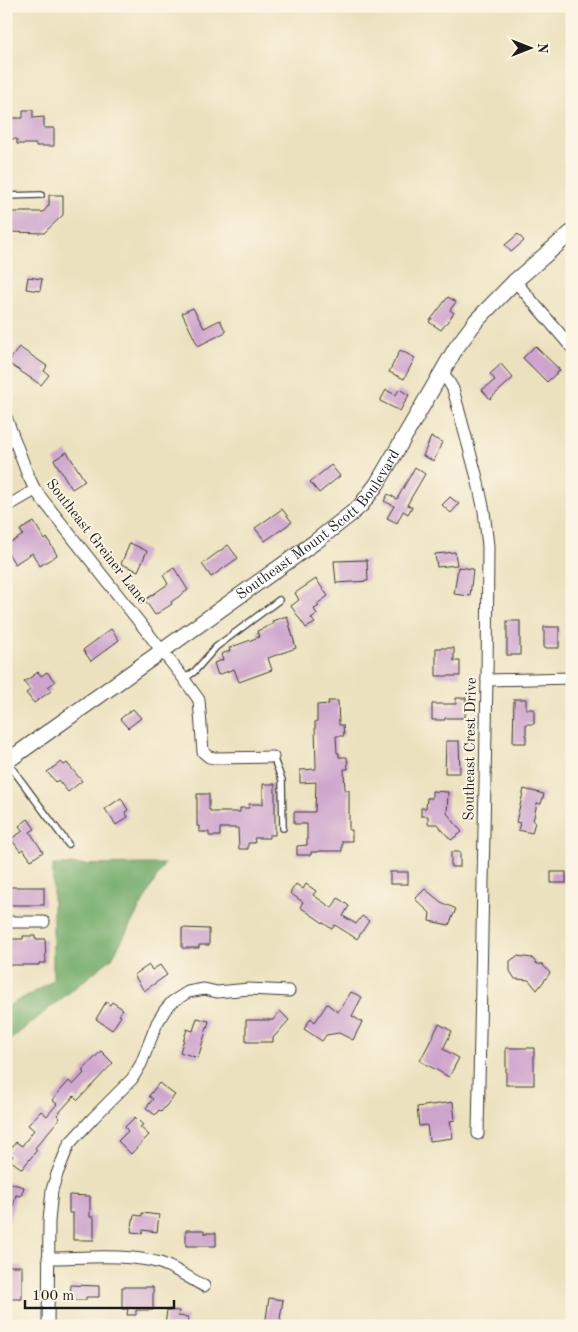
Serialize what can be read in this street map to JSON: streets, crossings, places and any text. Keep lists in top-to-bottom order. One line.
{"streets":{"main road":["Southeast Mount Scott Boulevard"],"street":["Southeast Greiner Lane","Southeast Crest Drive"]},"crossings":[["Southeast Mount Scott Boulevard","Southeast Greiner Lane"],["Southeast Mount Scott Boulevard","Southeast Crest Drive"]],"scale_bar":"100 m","north":"right"}
